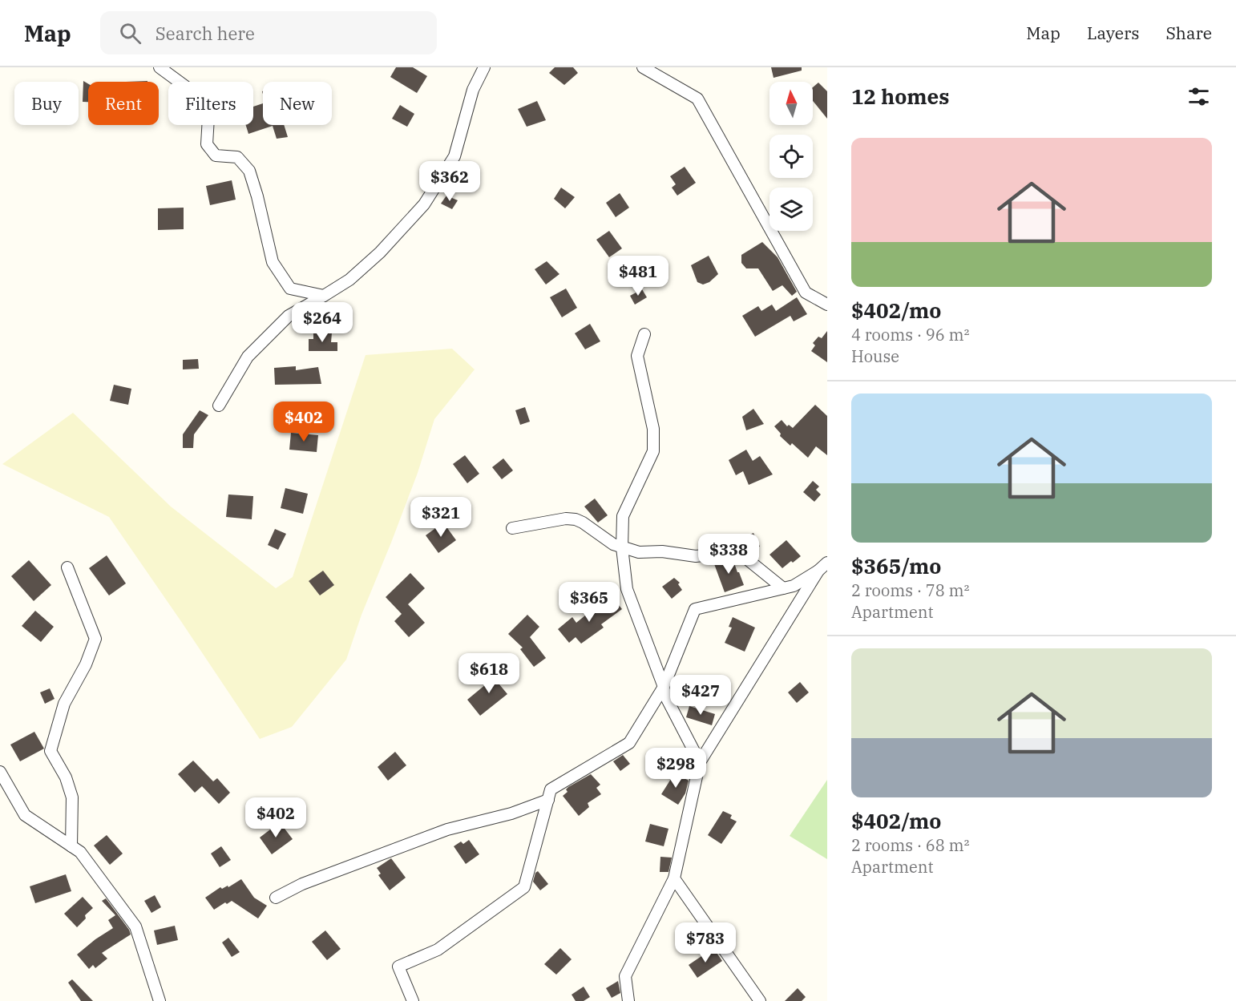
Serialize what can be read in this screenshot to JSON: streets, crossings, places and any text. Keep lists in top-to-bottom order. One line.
{"north":"top","page":{"header":"Map","search":"Search here","nav":["Map","Layers","Share"],"heading":"12 homes","chip":["Buy","Rent","Filters","New"],"list":[{"name":"$402/mo","note":"4 rooms · 96 m² · House"},{"name":"$365/mo","note":"2 rooms · 78 m² · Apartment"},{"name":"$402/mo","note":"2 rooms · 68 m² · Apartment"}],"price":["$362","$481","$264","$402","$321","$338","$365","$618","$427","$298","$402","$783"]}}
